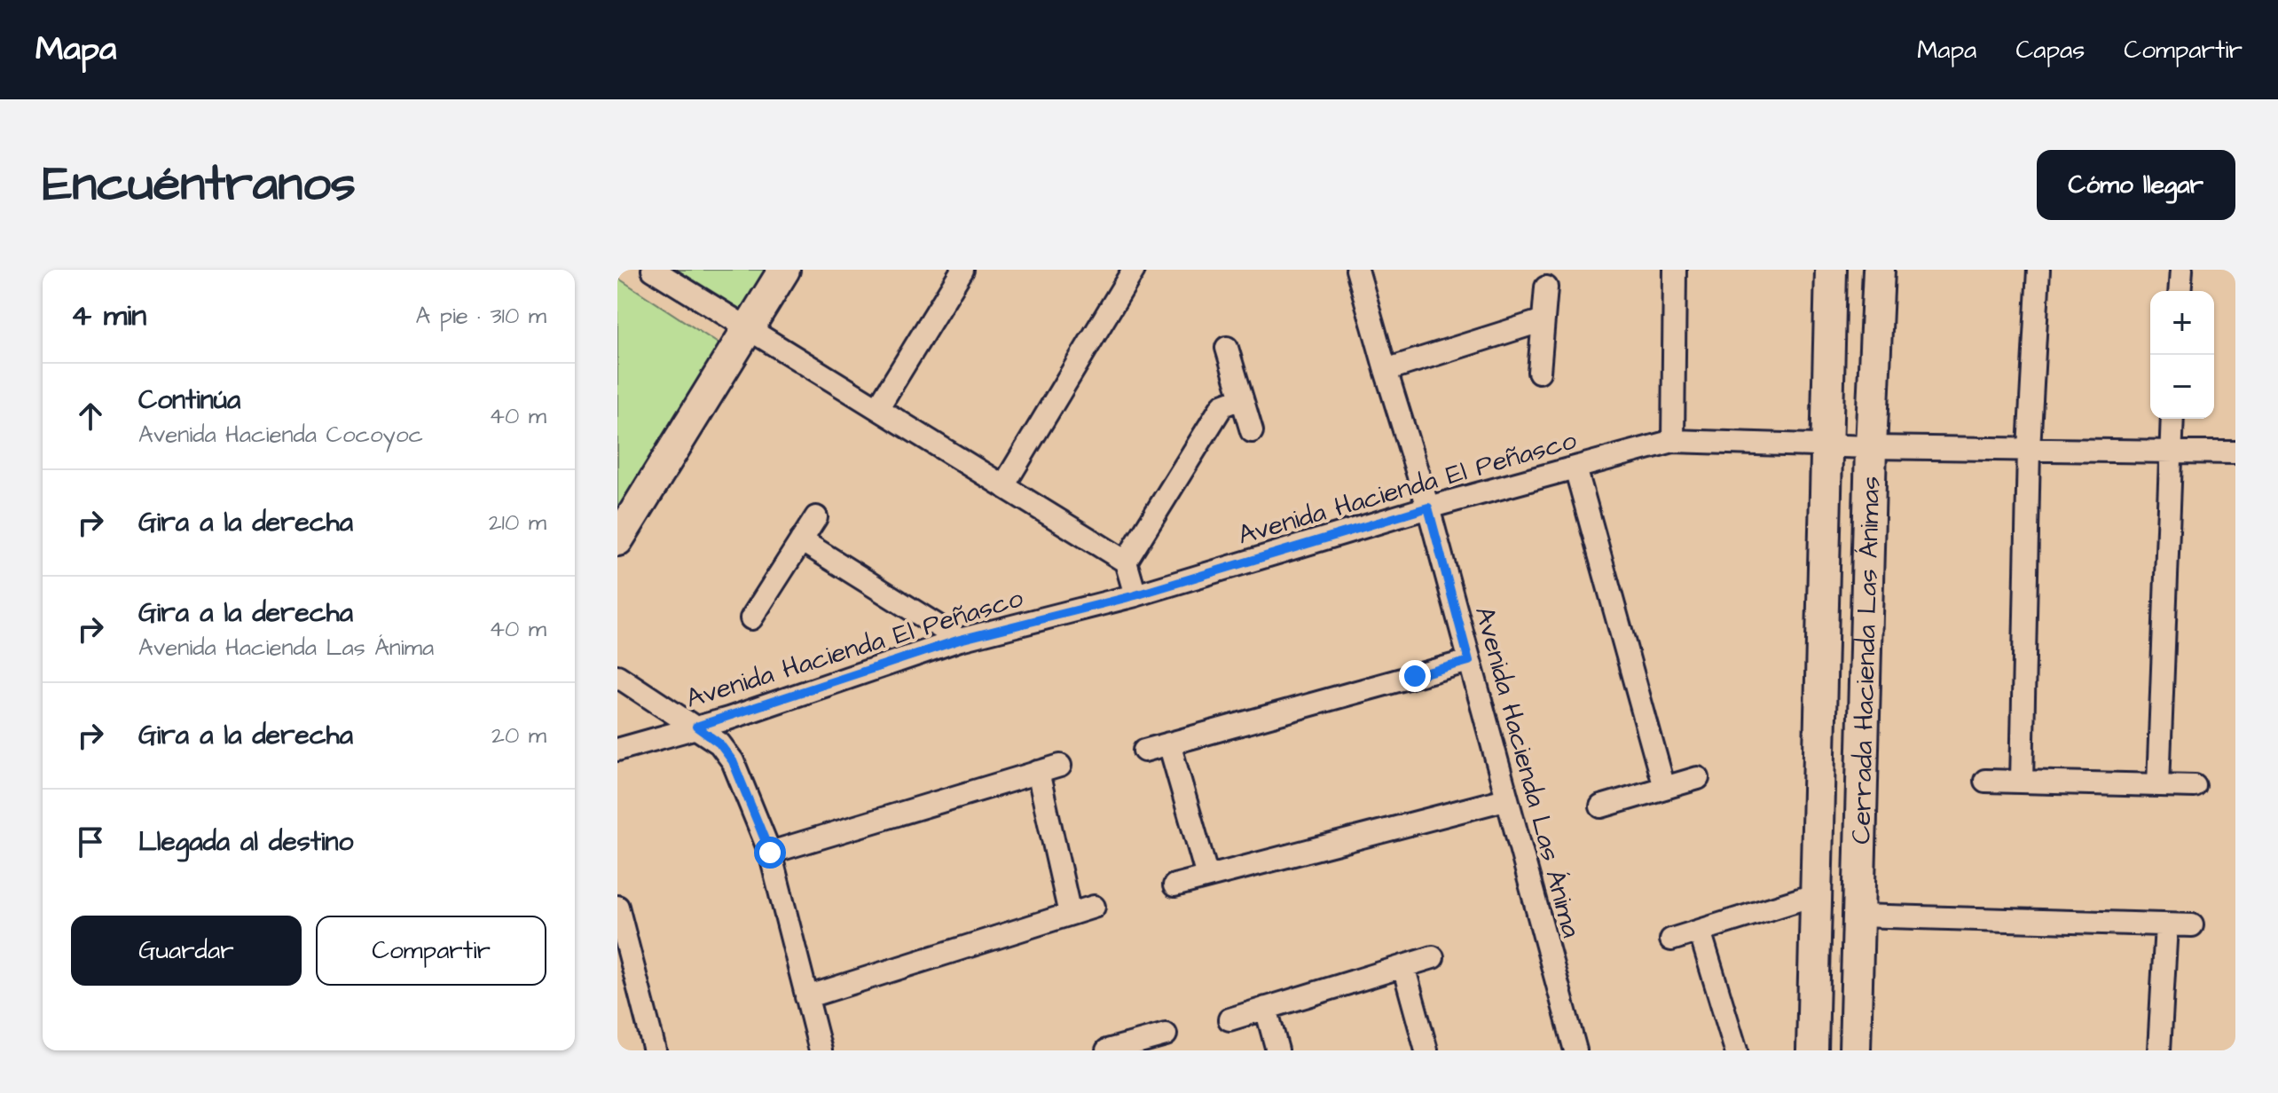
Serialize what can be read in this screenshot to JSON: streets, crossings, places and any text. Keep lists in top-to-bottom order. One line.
{"streets":{"street":["Avenida Hacienda El Peñasco","Cerrada Hacienda Las Ánimas","Avenida Hacienda Las Ánima"]},"crossings":[["Avenida Hacienda El Peñasco","Cerrada Hacienda Las Ánimas"],["Avenida Hacienda El Peñasco","Avenida Hacienda Las Ánima"]],"page":{"header":"Mapa","nav":["Mapa","Capas","Compartir"],"title":"Encuéntranos","buttons":["Cómo llegar",["Guardar","Compartir"]],"heading":["4 min","A pie · 310 m"],"map_buttons":["+","−"],"list":[["Continúa","Avenida Hacienda Cocoyoc","40 m"],["Gira a la derecha","210 m"],["Gira a la derecha","Avenida Hacienda Las Ánima","40 m"],["Gira a la derecha","20 m"],"Llegada al destino"]}}
